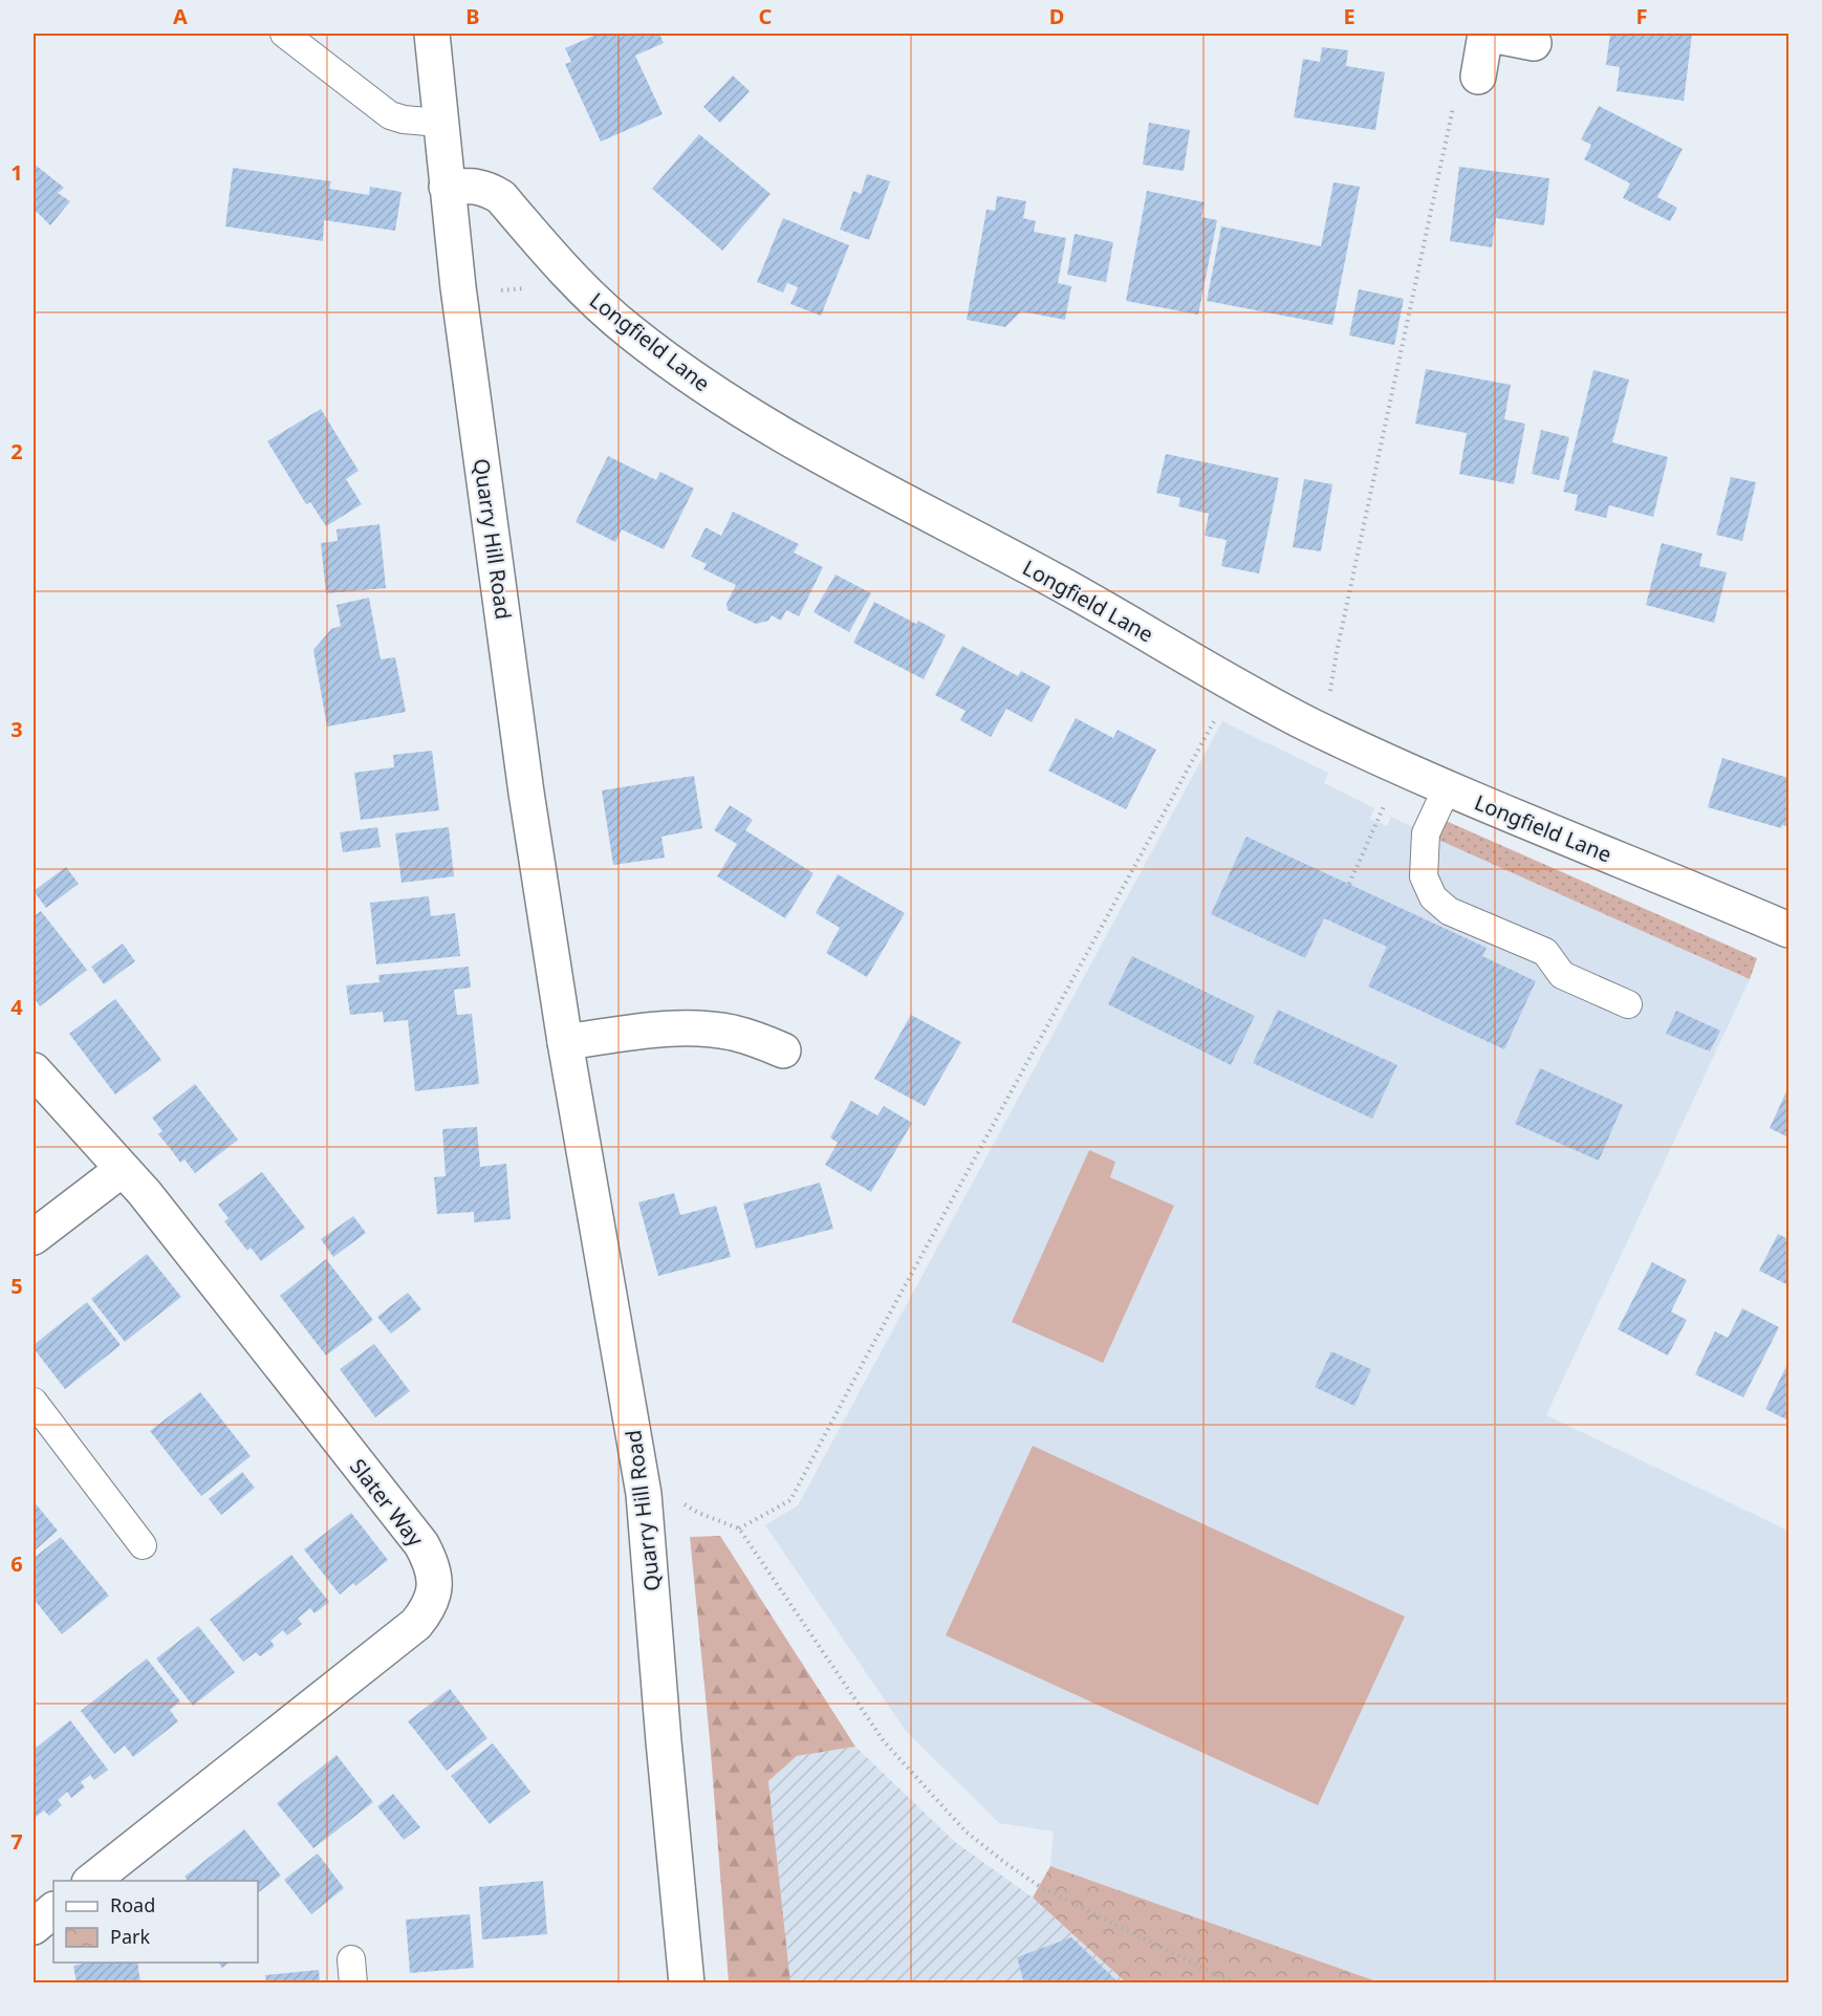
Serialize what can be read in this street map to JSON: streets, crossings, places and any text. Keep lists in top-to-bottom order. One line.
{"streets":{"street":["Longfield Lane","Quarry Hill Road","Slater Way"]},"crossings":[["Longfield Lane","Quarry Hill Road"]],"legend":["Road","Park"],"grid":{"columns":["A","B","C","D","E","F"],"rows":["1","2","3","4","5","6","7"]}}
